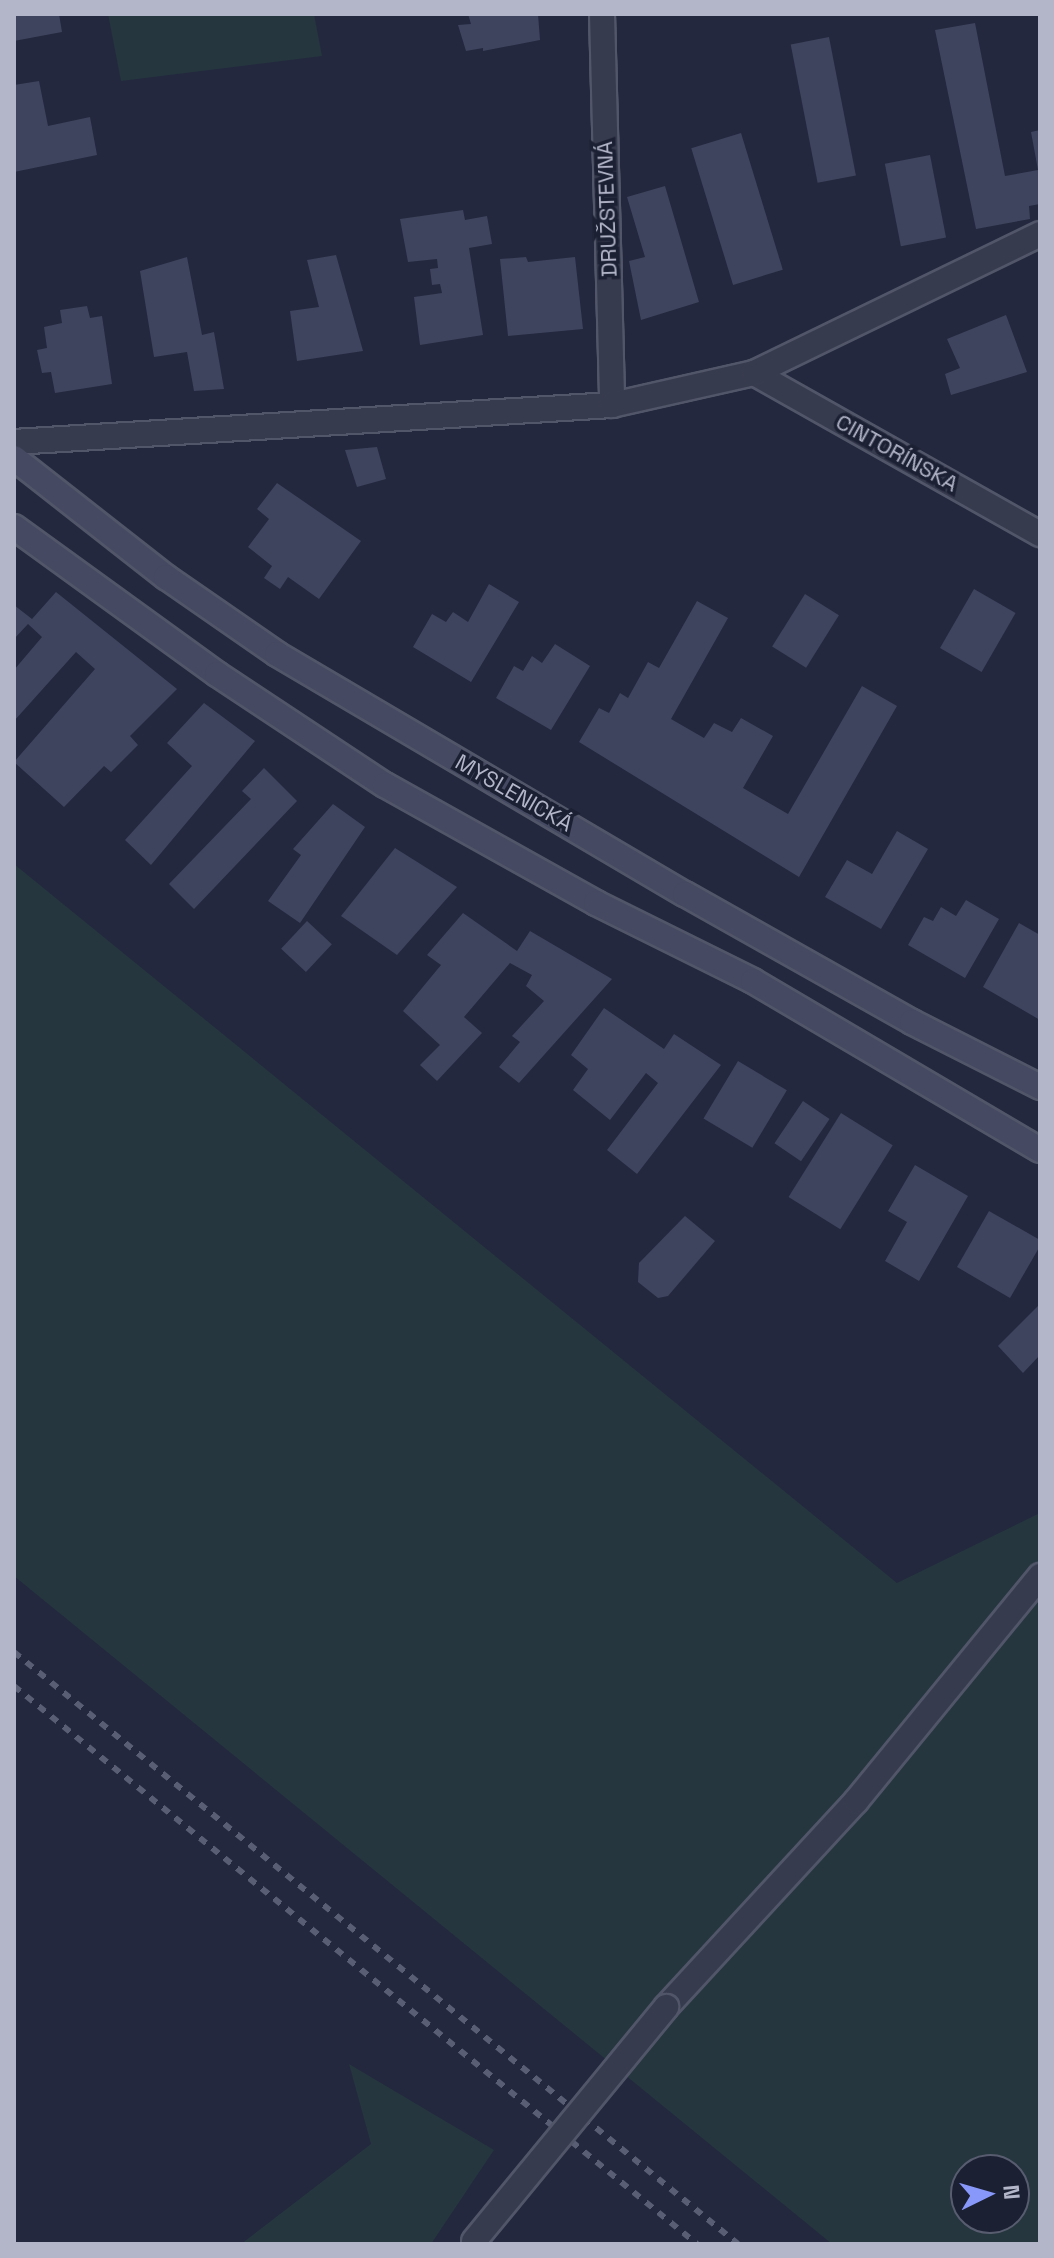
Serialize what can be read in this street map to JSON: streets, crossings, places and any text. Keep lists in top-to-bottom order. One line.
{"streets":{"main road":["MYSLENICKÁ"],"street":["DRUŽSTEVNÁ","CINTORÍNSKA"]},"north":"right"}
